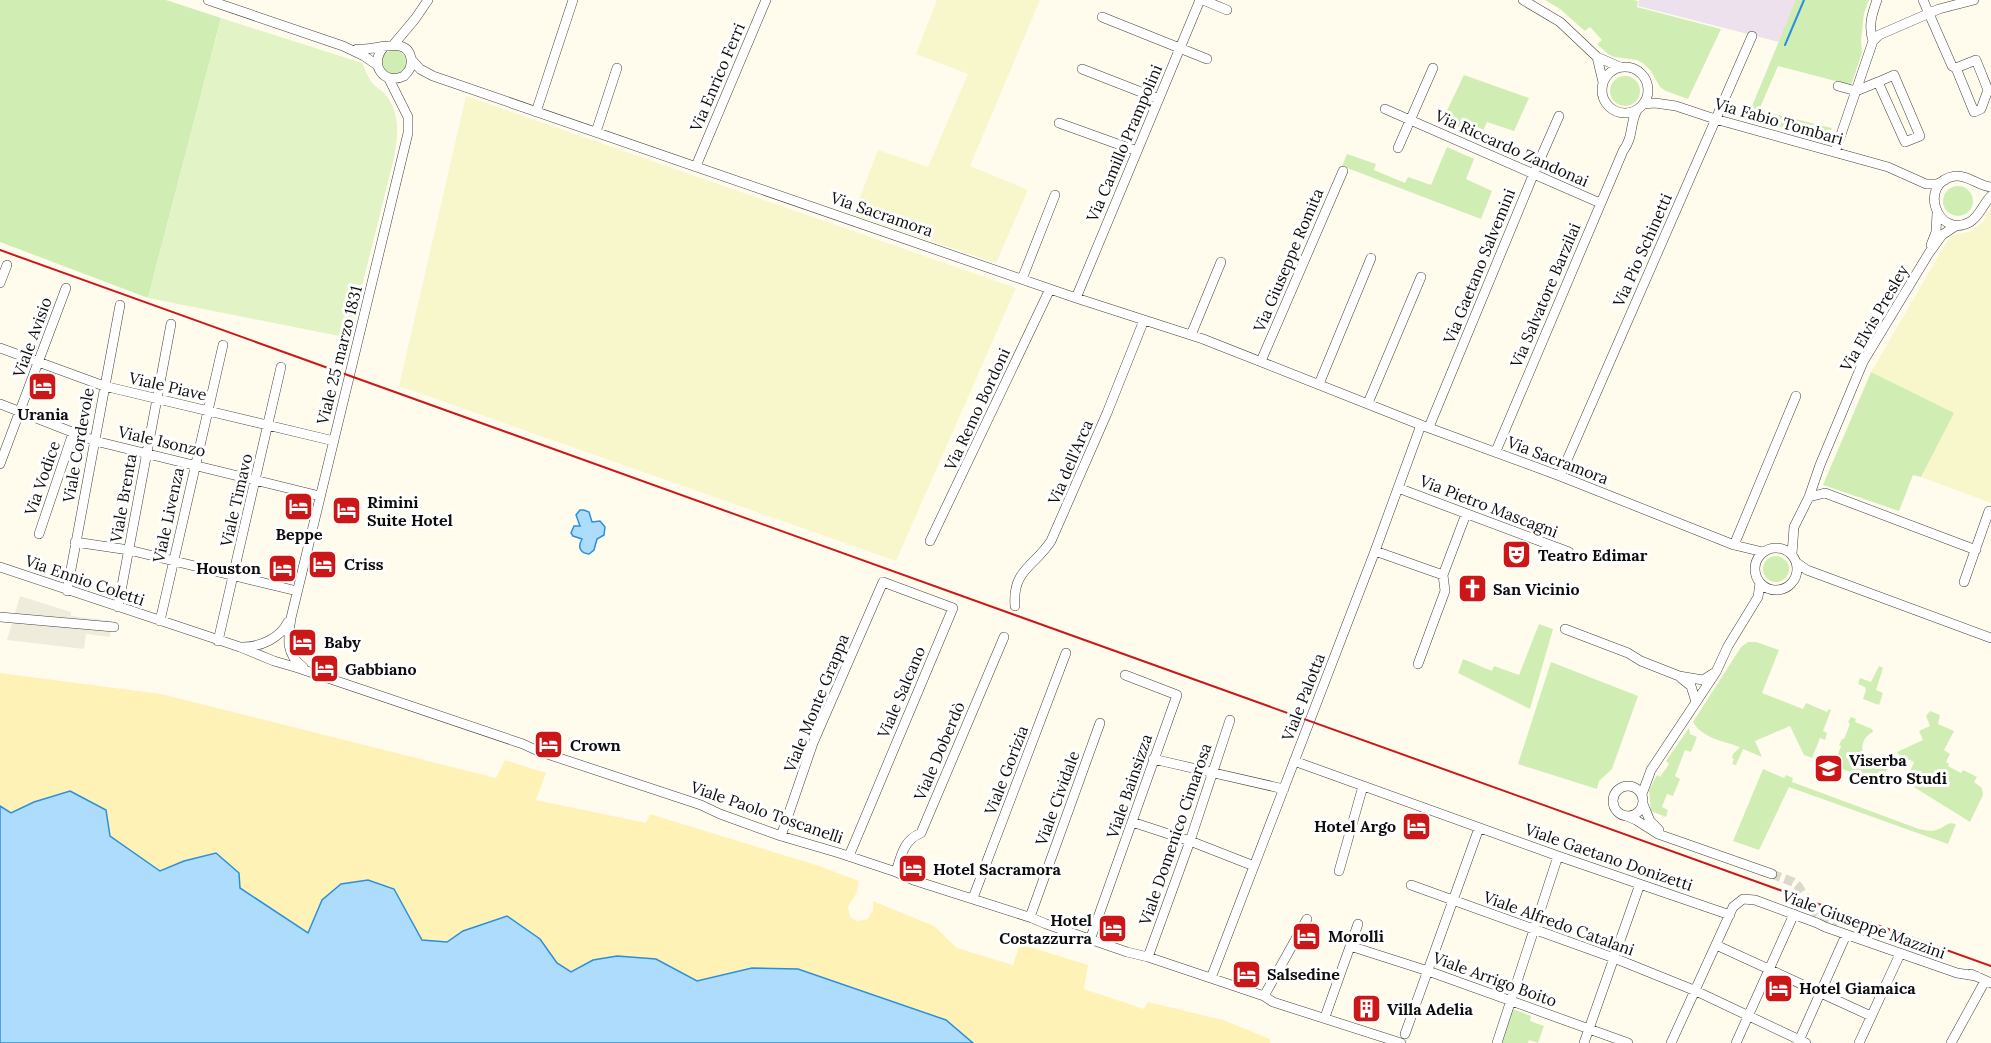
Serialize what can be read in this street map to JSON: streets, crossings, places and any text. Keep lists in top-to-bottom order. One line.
{"streets":{"street":["Via Enrico Ferri","Via Fabio Tombari","Via Camillo Prampolini","Via Riccardo Zandonai","Via Sacramora","Via Pio Schinetti","Via Giuseppe Romita","Via Gaetano Salvemini","Via Salvatore Barzilai","Via Elvis Presley","Viale Avisio","Viale 25 marzo 1831","Viale Piave","Via Remo Bordoni","Viale Isonzo","Viale Cordevole","Via dell'Arca","Via Vodice","Viale Brenta","Viale Timavo","Via Pietro Mascagni","Viale Livenza","Via Ennio Coletti","Viale Salcano","Viale Palotta","Viale Monte Grappa","Viale Doberdò","Viale Gorizia","Viale Bainsizza","Viale Cividale","Viale Paolo Toscanelli","Viale Domenico Cimarosa","Viale Gaetano Donizetti","Viale Alfredo Catalani","Viale Giuseppe Mazzini","Viale Arrigo Boito"]},"crossings":[["Via Enrico Ferri","Via Sacramora"],["Via Fabio Tombari","Via Pio Schinetti"],["Via Fabio Tombari","Via Salvatore Barzilai"],["Via Fabio Tombari","Via Elvis Presley"],["Via Camillo Prampolini","Via Sacramora"],["Via Riccardo Zandonai","Via Gaetano Salvemini"],["Via Riccardo Zandonai","Via Salvatore Barzilai"],["Via Sacramora","Via Pio Schinetti"],["Via Sacramora","Via Giuseppe Romita"],["Via Sacramora","Via Gaetano Salvemini"],["Via Sacramora","Via Salvatore Barzilai"],["Via Sacramora","Via Elvis Presley"],["Via Sacramora","Viale 25 marzo 1831"],["Via Sacramora","Via Remo Bordoni"],["Via Sacramora","Via dell'Arca"],["Via Sacramora","Viale Palotta"],["Via Gaetano Salvemini","Viale Palotta"],["Viale Avisio","Viale Piave"],["Viale Avisio","Viale Isonzo"],["Viale 25 marzo 1831","Viale Piave"],["Viale 25 marzo 1831","Viale Isonzo"],["Viale 25 marzo 1831","Viale Paolo Toscanelli"],["Viale Piave","Viale Cordevole"],["Viale Piave","Viale Brenta"],["Viale Piave","Viale Timavo"],["Viale Piave","Viale Livenza"],["Viale Isonzo","Viale Cordevole"],["Viale Isonzo","Via Vodice"],["Viale Isonzo","Viale Brenta"],["Viale Isonzo","Viale Timavo"],["Viale Isonzo","Viale Livenza"],["Viale Cordevole","Via Ennio Coletti"],["Viale Brenta","Via Ennio Coletti"],["Viale Timavo","Viale Paolo Toscanelli"],["Via Pietro Mascagni","Viale Palotta"],["Viale Livenza","Via Ennio Coletti"],["Viale Livenza","Viale Paolo Toscanelli"],["Via Ennio Coletti","Viale Paolo Toscanelli"],["Viale Salcano","Viale Monte Grappa"],["Viale Salcano","Viale Paolo Toscanelli"],["Viale Palotta","Viale Paolo Toscanelli"],["Viale Palotta","Viale Gaetano Donizetti"],["Viale Monte Grappa","Viale Paolo Toscanelli"],["Viale Doberdò","Viale Paolo Toscanelli"],["Viale Gorizia","Viale Paolo Toscanelli"],["Viale Bainsizza","Viale Paolo Toscanelli"],["Viale Cividale","Viale Paolo Toscanelli"],["Viale Paolo Toscanelli","Viale Domenico Cimarosa"],["Viale Gaetano Donizetti","Viale Giuseppe Mazzini"]],"places":{"hotel":["Urania","Beppe","Rimini Suite Hotel","Criss","Houston","Baby","Gabbiano","Crown","Hotel Argo","Hotel Sacramora","Hotel Costazzurra","Morolli","Salsedine","Hotel Giamaica"],"theatre":["Teatro Edimar"],"church":["San Vicinio"],"school or university":["Viserba Centro Studi"],"building":["Villa Adelia"]}}
